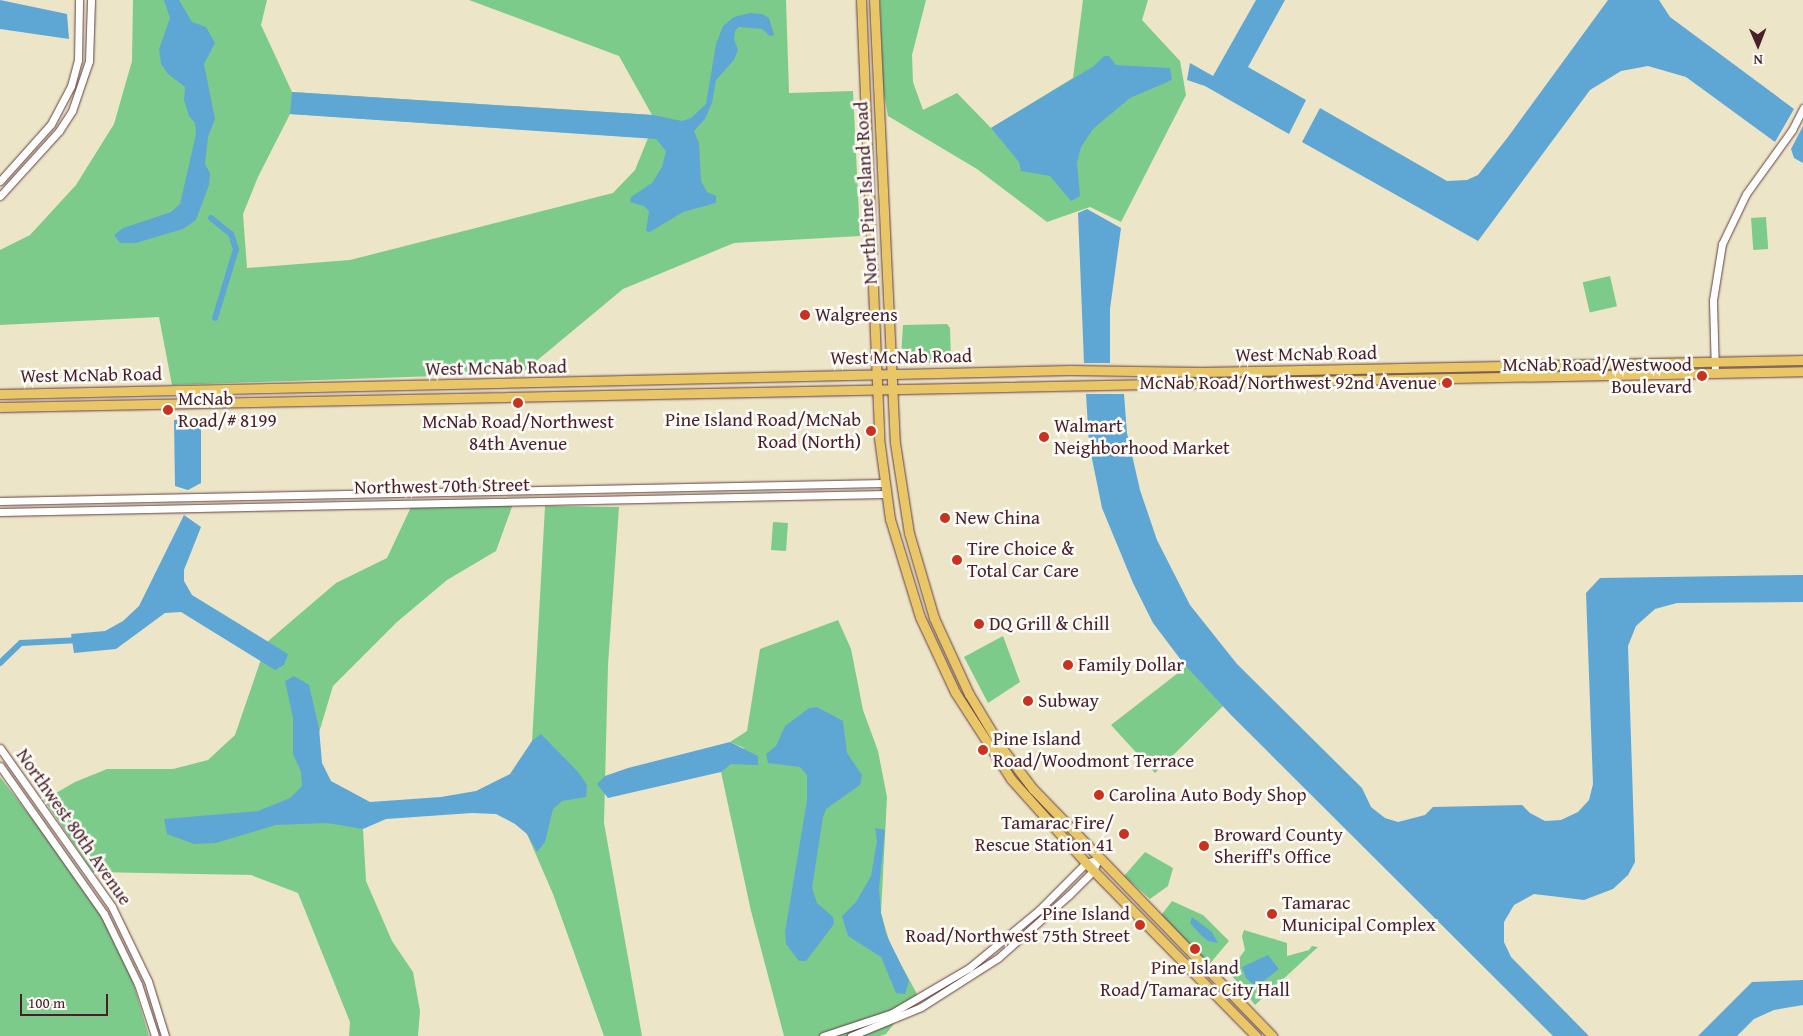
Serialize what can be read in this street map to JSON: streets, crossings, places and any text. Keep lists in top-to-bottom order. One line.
{"streets":{"main road":["North Pine Island Road","West McNab Road"],"street":["Northwest 70th Street","Northwest 80th Avenue"]},"crossings":[["North Pine Island Road","West McNab Road"],["North Pine Island Road","Northwest 70th Street"]],"places":["Walgreens","McNab Road/Westwood Boulevard","McNab Road/Northwest 92nd Avenue","McNab Road/Northwest 84th Avenue","McNab Road/# 8199","Pine Island Road/McNab Road (North)","Walmart Neighborhood Market","New China","Tire Choice & Total Car Care","DQ Grill & Chill","Family Dollar","Subway","Pine Island Road/Woodmont Terrace","Carolina Auto Body Shop","Tamarac Fire/ Rescue Station 41","Broward County Sheriff's Office","Tamarac Municipal Complex","Pine Island Road/Northwest 75th Street","Pine Island Road/Tamarac City Hall"],"scale_bar":"100 m","north":"bottom"}
